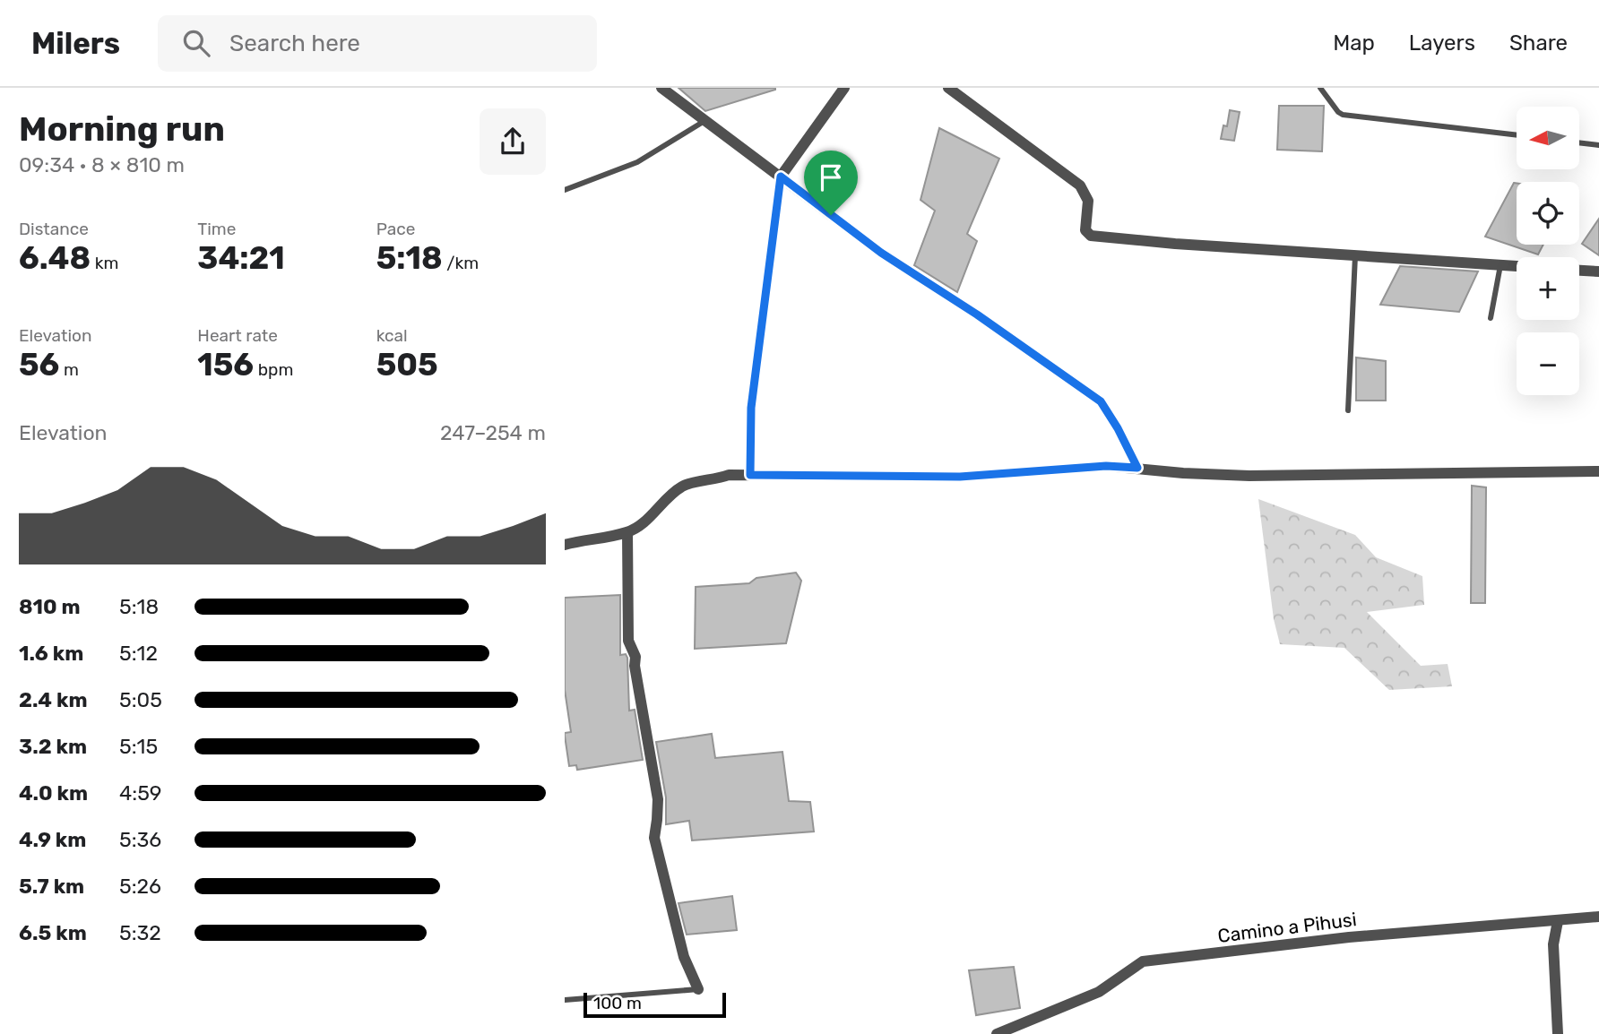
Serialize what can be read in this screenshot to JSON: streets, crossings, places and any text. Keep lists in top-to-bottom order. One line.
{"streets":{"street":["Camino a Pihusi"]},"scale_bar":"100 m","north":"left","page":{"header":"Milers","search":"Search here","nav":["Map","Layers","Share"],"heading":["Morning run","09:34 · 8 × 810 m"],"map_buttons":["+","−"],"stats":[["Distance","6.48 km"],["Time","34:21"],["Pace","5:18 /km"],["Elevation","56 m"],["Heart rate","156 bpm"],["kcal","505"]],"chart":["Elevation","247–254 m"],"list":[{"name":"810 m","note":"5:18"},{"name":"1.6 km","note":"5:12"},{"name":"2.4 km","note":"5:05"},{"name":"3.2 km","note":"5:15"},{"name":"4.0 km","note":"4:59"},{"name":"4.9 km","note":"5:36"},{"name":"5.7 km","note":"5:26"},{"name":"6.5 km","note":"5:32"}],"scale":"100 m"}}
